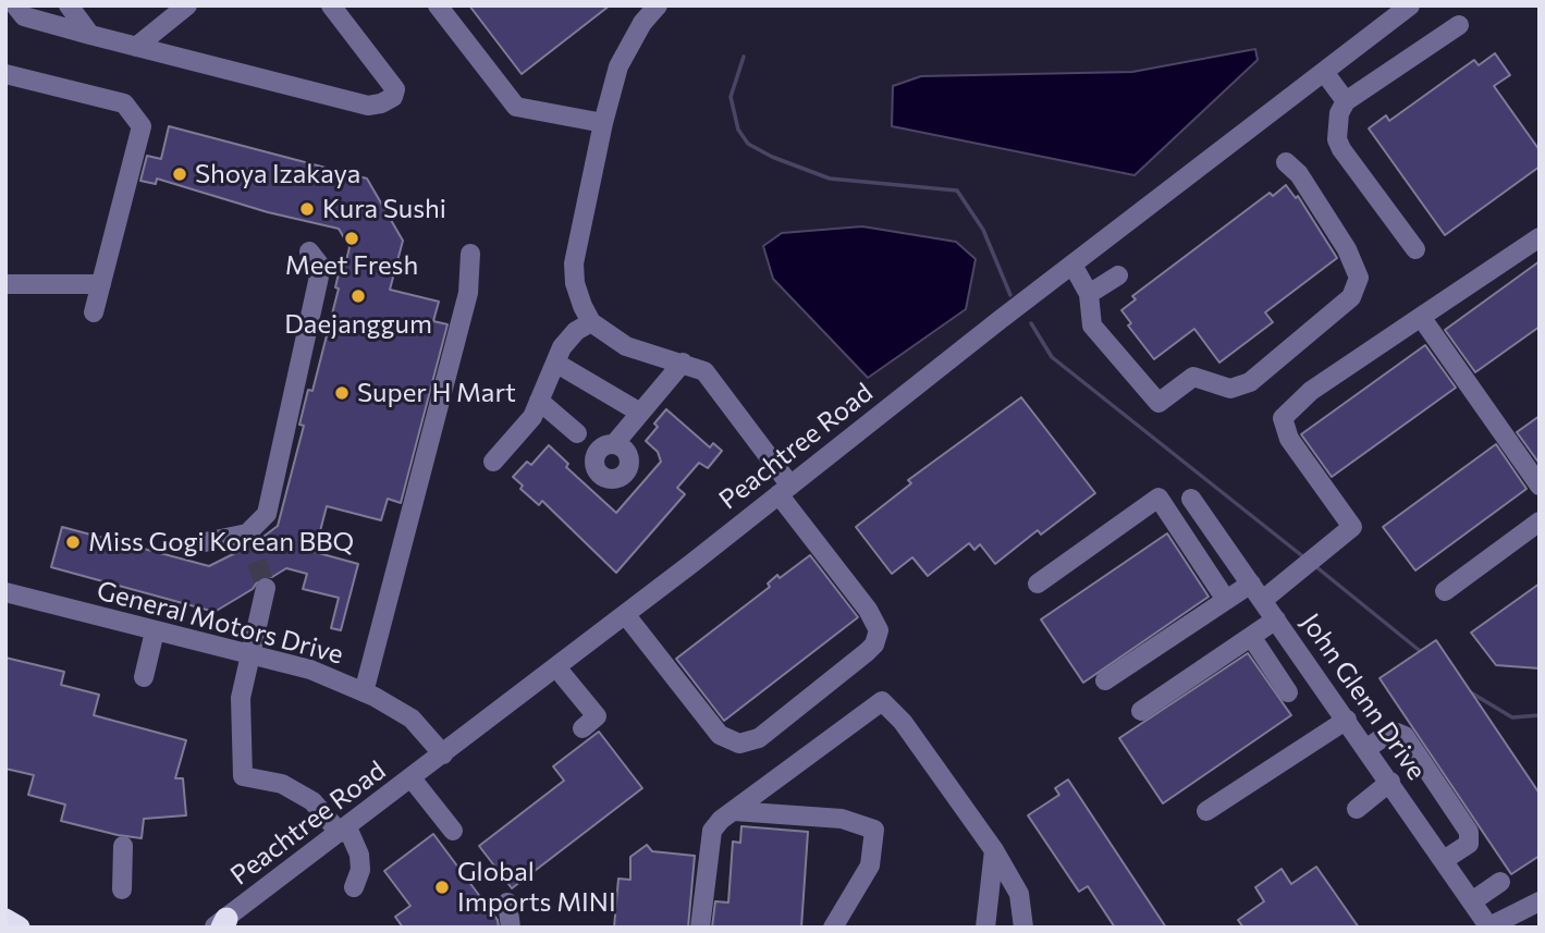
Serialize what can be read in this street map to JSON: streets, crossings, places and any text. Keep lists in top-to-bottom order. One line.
{"streets":{"street":["Peachtree Road","General Motors Drive","John Glenn Drive"]},"crossings":[["Peachtree Road","General Motors Drive"]],"places":["Shoya Izakaya","Kura Sushi","Meet Fresh","Daejanggum","Super H Mart","Miss Gogi Korean BBQ","Global Imports MINI"]}
